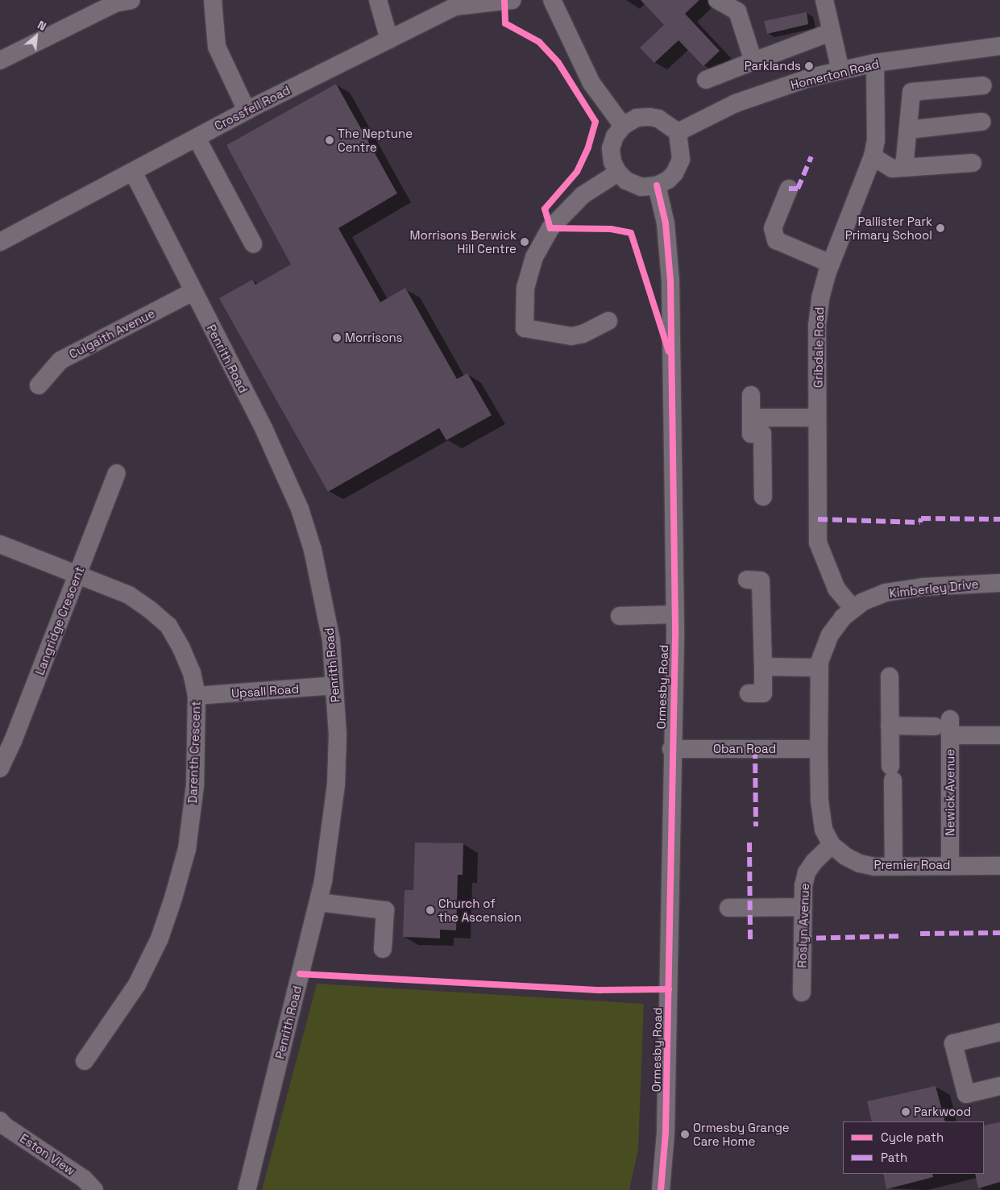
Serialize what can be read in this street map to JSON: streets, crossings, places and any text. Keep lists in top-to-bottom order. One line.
{"streets":{"street":["Homerton Road","Crossfell Road","Culgaith Avenue","Gribdale Road","Penrith Road","Kimberley Drive","Langridge Crescent","Ormesby Road","Upsall Road","Oban Road","Darenth Crescent","Newick Avenue","Premier Road","Roslyn Avenue","Eston View"]},"crossings":[["Homerton Road","Gribdale Road"],["Homerton Road","Ormesby Road"],["Crossfell Road","Penrith Road"],["Culgaith Avenue","Penrith Road"],["Gribdale Road","Kimberley Drive"],["Penrith Road","Upsall Road"],["Kimberley Drive","Oban Road"],["Kimberley Drive","Premier Road"],["Langridge Crescent","Darenth Crescent"],["Ormesby Road","Oban Road"],["Upsall Road","Darenth Crescent"],["Oban Road","Premier Road"],["Newick Avenue","Premier Road"],["Premier Road","Roslyn Avenue"]],"places":["Parklands","The Neptune Centre","Pallister Park Primary School","Morrisons Berwick Hill Centre","Morrisons","Church of the Ascension","Parkwood","Ormesby Grange Care Home"],"legend":["Cycle path","Path"],"north":"top right"}
